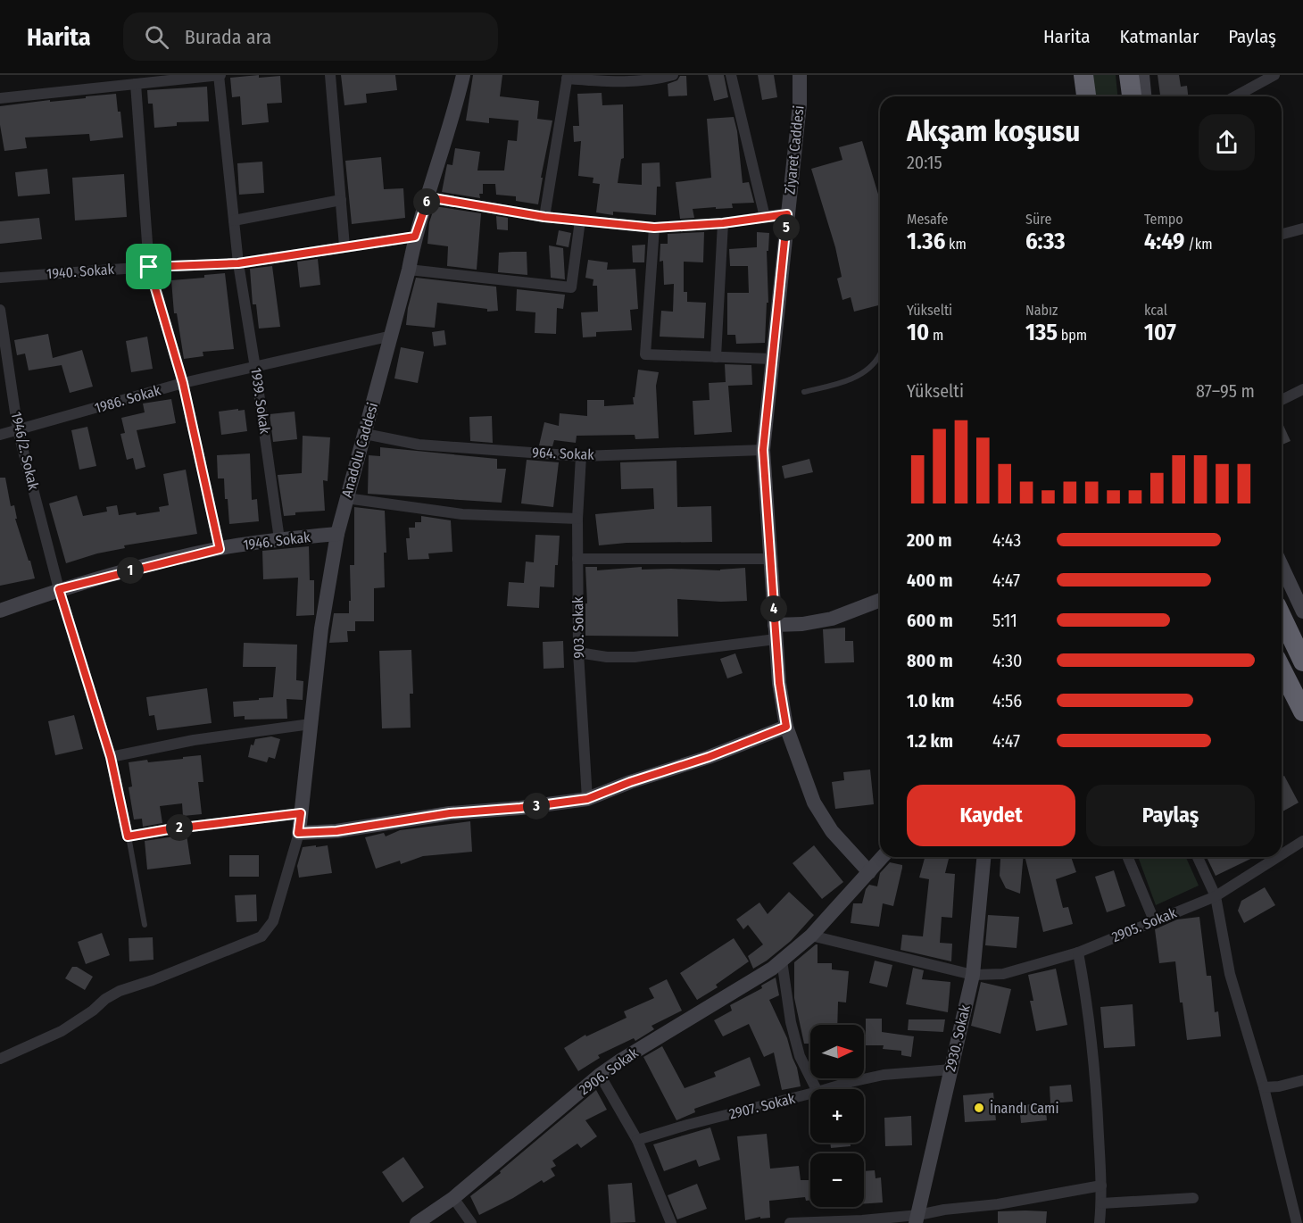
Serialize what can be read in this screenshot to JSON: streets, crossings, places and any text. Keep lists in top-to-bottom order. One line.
{"streets":{"street":["Ziyaret Caddesi","1940. Sokak","1986. Sokak","1939. Sokak","Anadolu Caddesi","1946/2. Sokak","964. Sokak","1946. Sokak","903. Sokak","2905. Sokak","2930. Sokak","2906. Sokak","2907. Sokak"]},"crossings":[["Ziyaret Caddesi","964. Sokak"],["Ziyaret Caddesi","2906. Sokak"],["1940. Sokak","1939. Sokak"],["1940. Sokak","Anadolu Caddesi"],["1986. Sokak","1939. Sokak"],["1986. Sokak","Anadolu Caddesi"],["1986. Sokak","1946/2. Sokak"],["1939. Sokak","1946. Sokak"],["Anadolu Caddesi","964. Sokak"],["Anadolu Caddesi","1946. Sokak"],["1946/2. Sokak","1946. Sokak"],["964. Sokak","903. Sokak"],["2905. Sokak","2930. Sokak"],["2930. Sokak","2907. Sokak"]],"places":["İnandı Cami"],"north":"right","page":{"header":"Harita","search":"Burada ara","nav":["Harita","Katmanlar","Paylaş"],"heading":["Akşam koşusu","20:15"],"stats":[["Mesafe","1.36 km"],["Süre","6:33"],["Tempo","4:49 /km"],["Yükselti","10 m"],["Nabız","135 bpm"],["kcal","107"]],"pins":["6","5","1","4","3","2"],"chart":["Yükselti","87–95 m"],"list":[{"name":"200 m","note":"4:43"},{"name":"400 m","note":"4:47"},{"name":"600 m","note":"5:11"},{"name":"800 m","note":"4:30"},{"name":"1.0 km","note":"4:56"},{"name":"1.2 km","note":"4:47"}],"buttons":["Kaydet","Paylaş"],"map_buttons":["+","−"]}}
